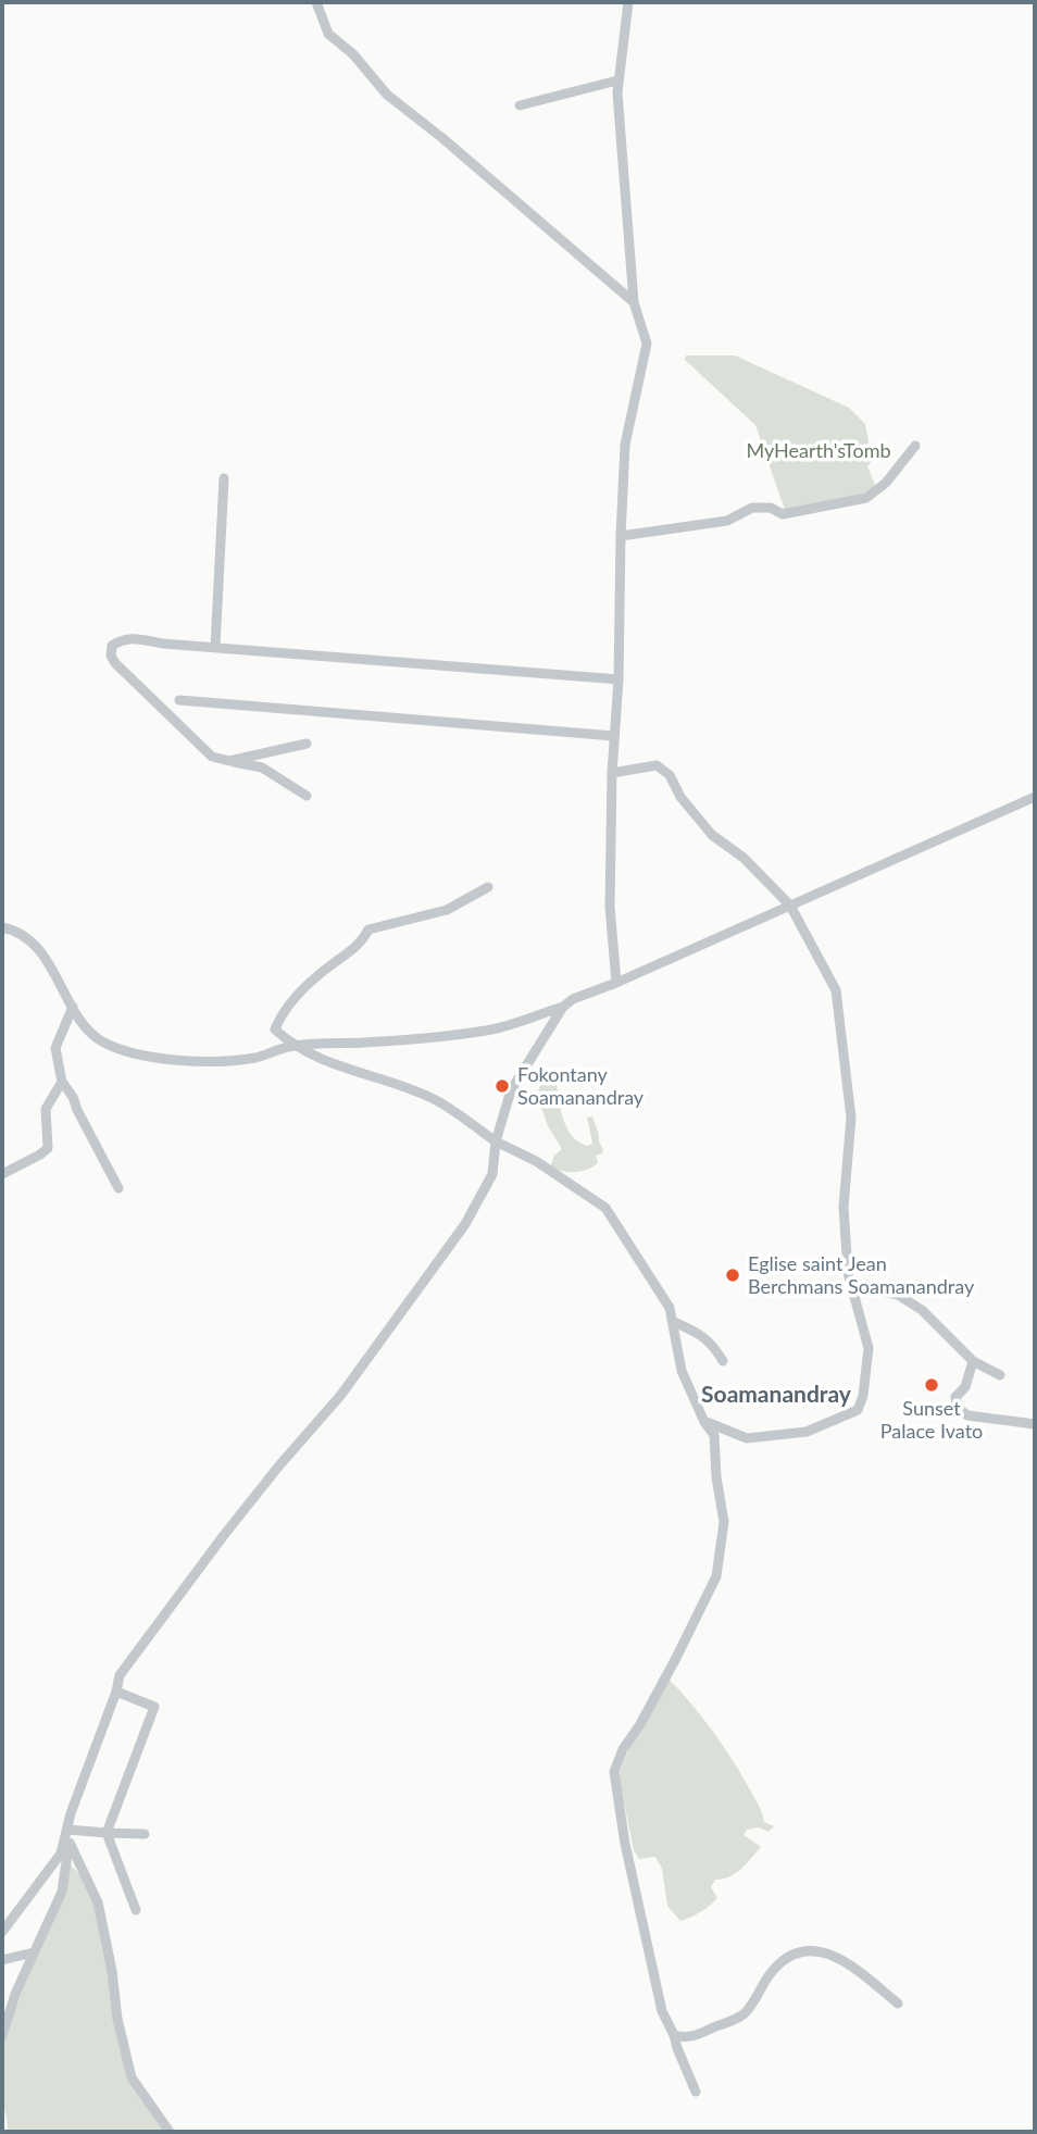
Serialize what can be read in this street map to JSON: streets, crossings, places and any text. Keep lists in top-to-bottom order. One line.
{"districts":["Soamanandray"],"parks":["MyHearth'sTomb"],"places":["Fokontany Soamanandray","Eglise saint Jean Berchmans Soamanandray","Sunset Palace Ivato"]}
